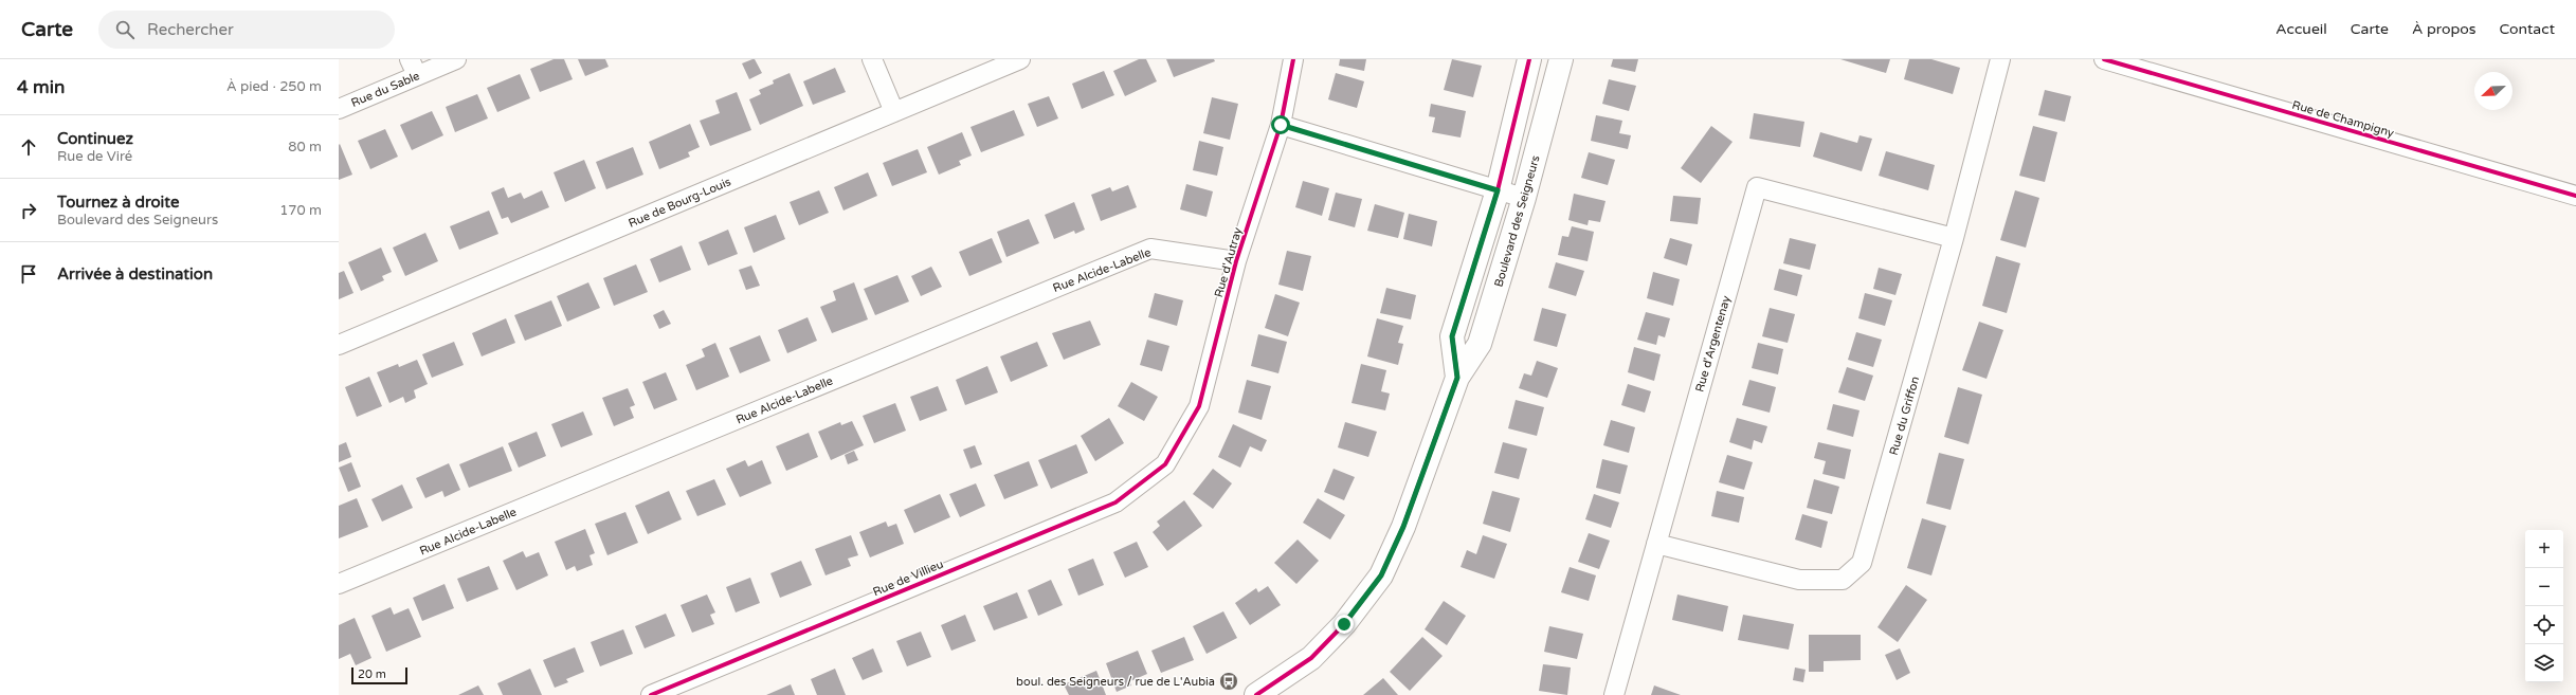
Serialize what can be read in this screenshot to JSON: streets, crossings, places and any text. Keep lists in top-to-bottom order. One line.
{"streets":{"street":["Rue du Sable","Rue de Champigny","Rue de Bourg-Louis","Boulevard des Seigneurs","Rue d'Autray","Rue Alcide-Labelle","Rue d'Argentenay","Rue du Griffon","Rue de Villieu"]},"crossings":[["Rue d'Autray","Rue Alcide-Labelle"],["Rue d'Autray","Rue de Villieu"],["Rue d'Argentenay","Rue du Griffon"]],"places":{"bus stop":["boul. des Seigneurs / rue de L'Aubia"]},"scale_bar":"20 m","north":"bottom left","page":{"header":"Carte","search":"Rechercher","nav":["Accueil","Carte","À propos","Contact"],"heading":["4 min","À pied · 250 m"],"list":[["Continuez","Rue de Viré","80 m"],["Tournez à droite","Boulevard des Seigneurs","170 m"],"Arrivée à destination"],"map_buttons":["+","−"],"scale":"20 m"}}
